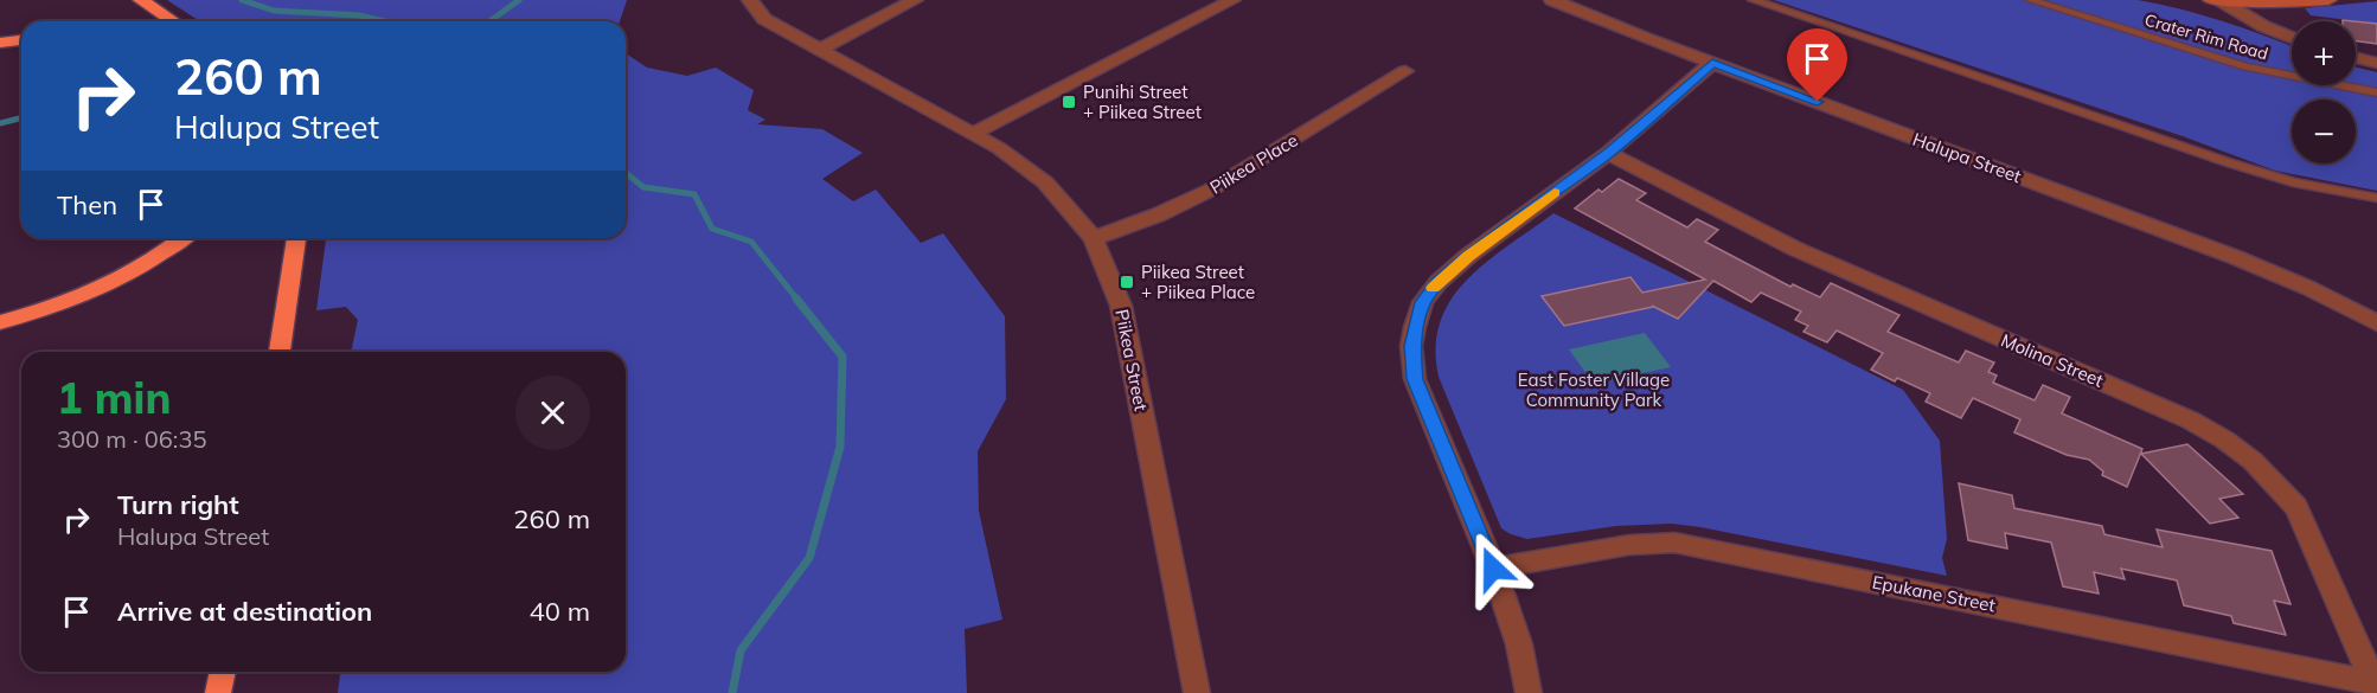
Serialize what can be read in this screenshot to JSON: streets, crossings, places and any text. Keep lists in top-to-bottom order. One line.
{"streets":{"street":["Halupa Street","Piikea Place","Piikea Street","Molina Street","Epukane Street"],"lane":["Crater Rim Road"]},"crossings":[["Piikea Place","Piikea Street"],["Molina Street","Epukane Street"]],"parks":["East Foster Village Community Park"],"places":{"transit":["Punihi Street + Piikea Street","Piikea Street + Piikea Place"]},"page":{"map_buttons":["+","−"],"turn":["260 m","Halupa Street"],"then":"Then","heading":["1 min","300 m · 06:35"],"list":[{"name":"Turn right","note":"Halupa Street","value":"260 m"},{"name":"Arrive at destination","value":"40 m"}]}}
